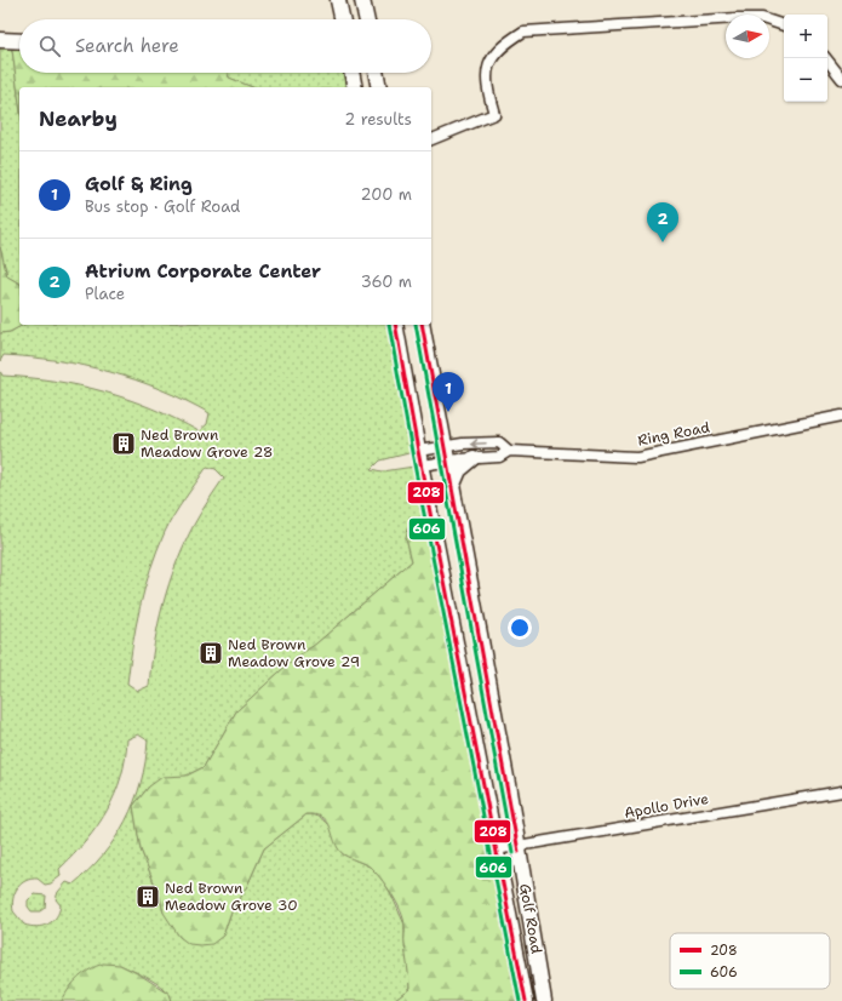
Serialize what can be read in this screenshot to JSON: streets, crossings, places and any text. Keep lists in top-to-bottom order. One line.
{"streets":{"main road":["Golf Road"],"street":["Ring Road","Apollo Drive"]},"crossings":[["Ring Road","Golf Road"],["Apollo Drive","Golf Road"]],"places":{"building":["Ned Brown Meadow Grove 28","Ned Brown Meadow Grove 29","Ned Brown Meadow Grove 30"]},"lines":["transit line 208","transit line 606"],"legend":["208","606"],"north":"right","page":{"map_buttons":["+","−"],"search":"Search here","heading":["Nearby","2 results"],"list":[{"mark":"1","name":"Golf & Ring","note":"Bus stop · Golf Road","value":"200 m"},{"mark":"2","name":"Atrium Corporate Center","note":"Place","value":"360 m"}],"pins":["2","1"]}}
